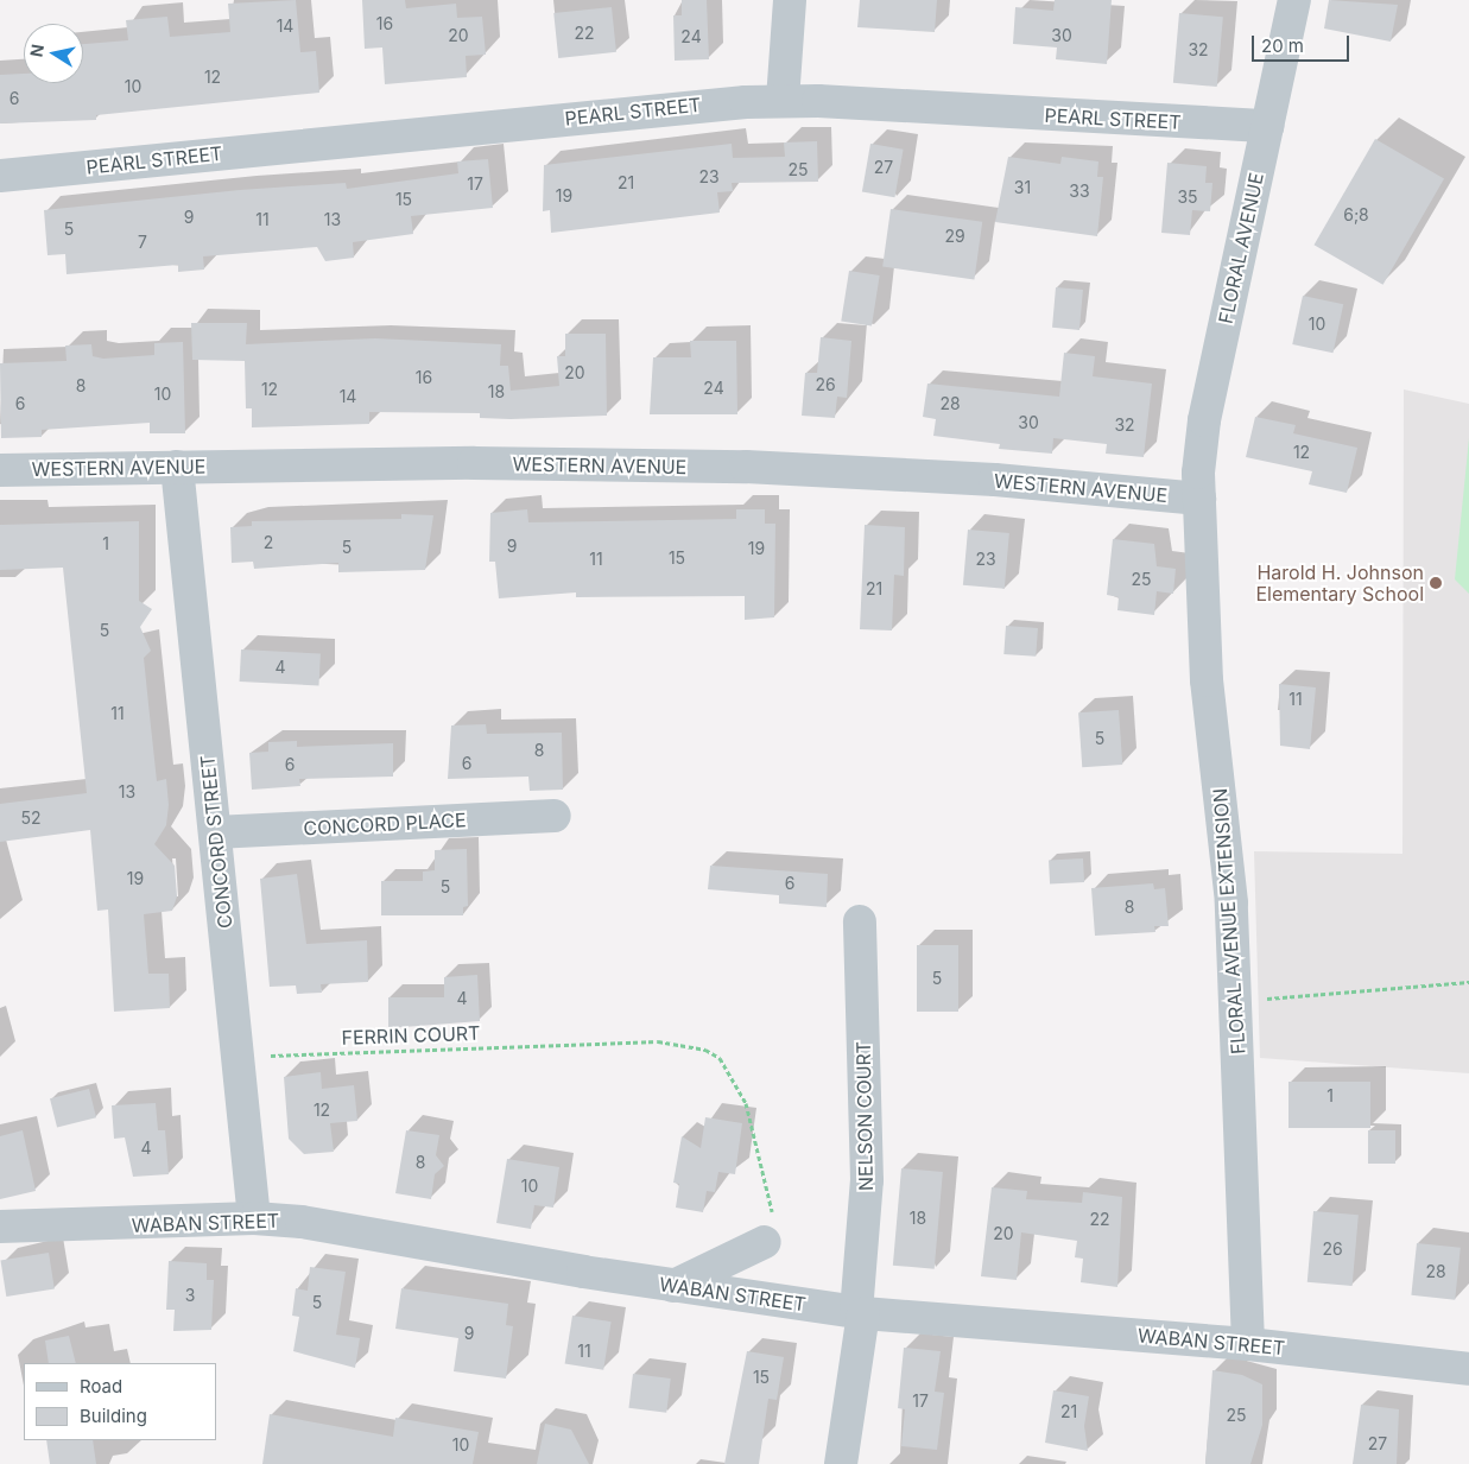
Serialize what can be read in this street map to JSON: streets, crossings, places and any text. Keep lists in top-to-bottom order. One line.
{"streets":{"street":["PEARL STREET","FLORAL AVENUE","WESTERN AVENUE","CONCORD PLACE","CONCORD STREET","FLORAL AVENUE EXTENSION","NELSON COURT","WABAN STREET"],"path":["FERRIN COURT"]},"crossings":[["PEARL STREET","FLORAL AVENUE"],["FLORAL AVENUE","WESTERN AVENUE"],["FLORAL AVENUE","FLORAL AVENUE EXTENSION"],["WESTERN AVENUE","CONCORD STREET"],["WESTERN AVENUE","FLORAL AVENUE EXTENSION"],["CONCORD PLACE","CONCORD STREET"],["CONCORD STREET","FERRIN COURT"],["CONCORD STREET","WABAN STREET"],["FLORAL AVENUE EXTENSION","WABAN STREET"],["NELSON COURT","WABAN STREET"]],"places":["Harold H. Johnson Elementary School"],"house_numbers":["16","14","22","20","30","24","32","12","10","6","27","25","23","21","17","31","33","19","35","15","6;8","9","11","13","5","29","7","10","20","16","26","8","24","12","18","10","14","6","28","30","32","12","2","1","9","5","19","15","11","23","25","21","5","4","11","11","5","8","6","6","13","52","19","6","5","8","5","4","1","12","4","8","10","18","22","20","26","28","3","5","9","11","15","17","21","25","27","10"],"legend":["Road","Building"],"scale_bar":"20 m","north":"left"}
